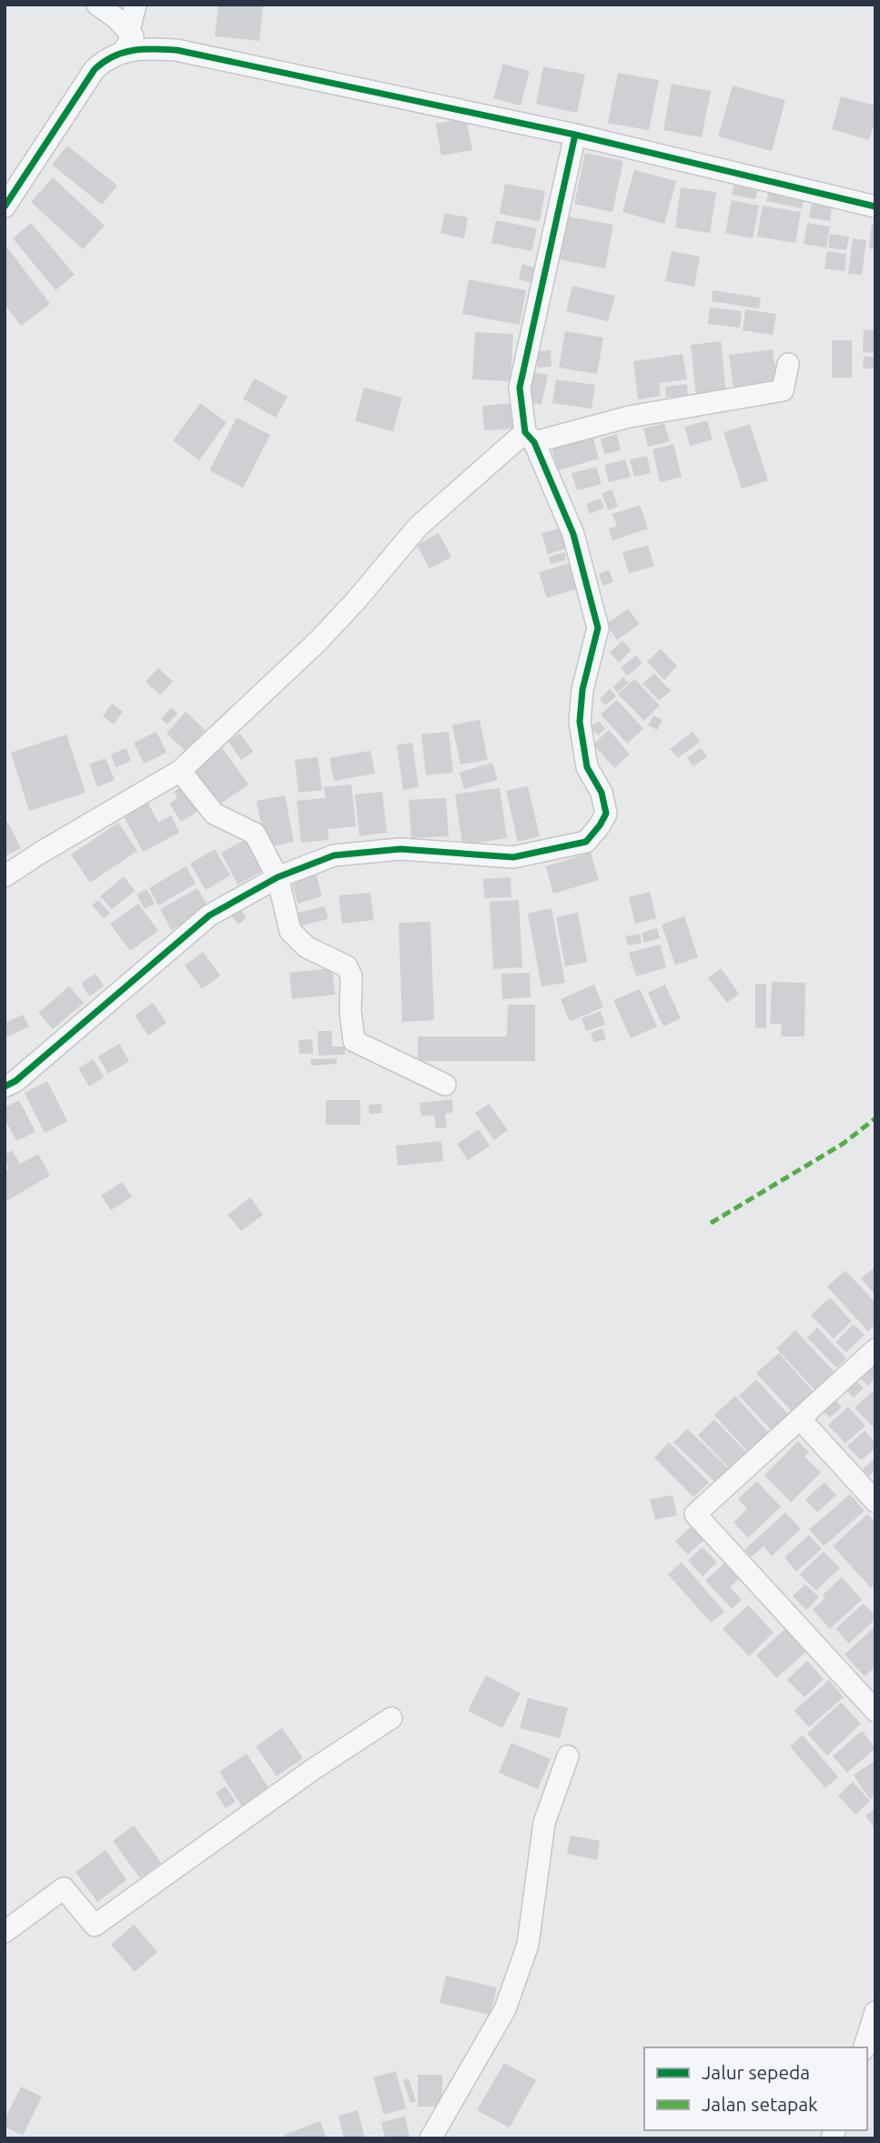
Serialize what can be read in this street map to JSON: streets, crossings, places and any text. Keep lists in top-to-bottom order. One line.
{"legend":["Jalur sepeda","Jalan setapak"]}
